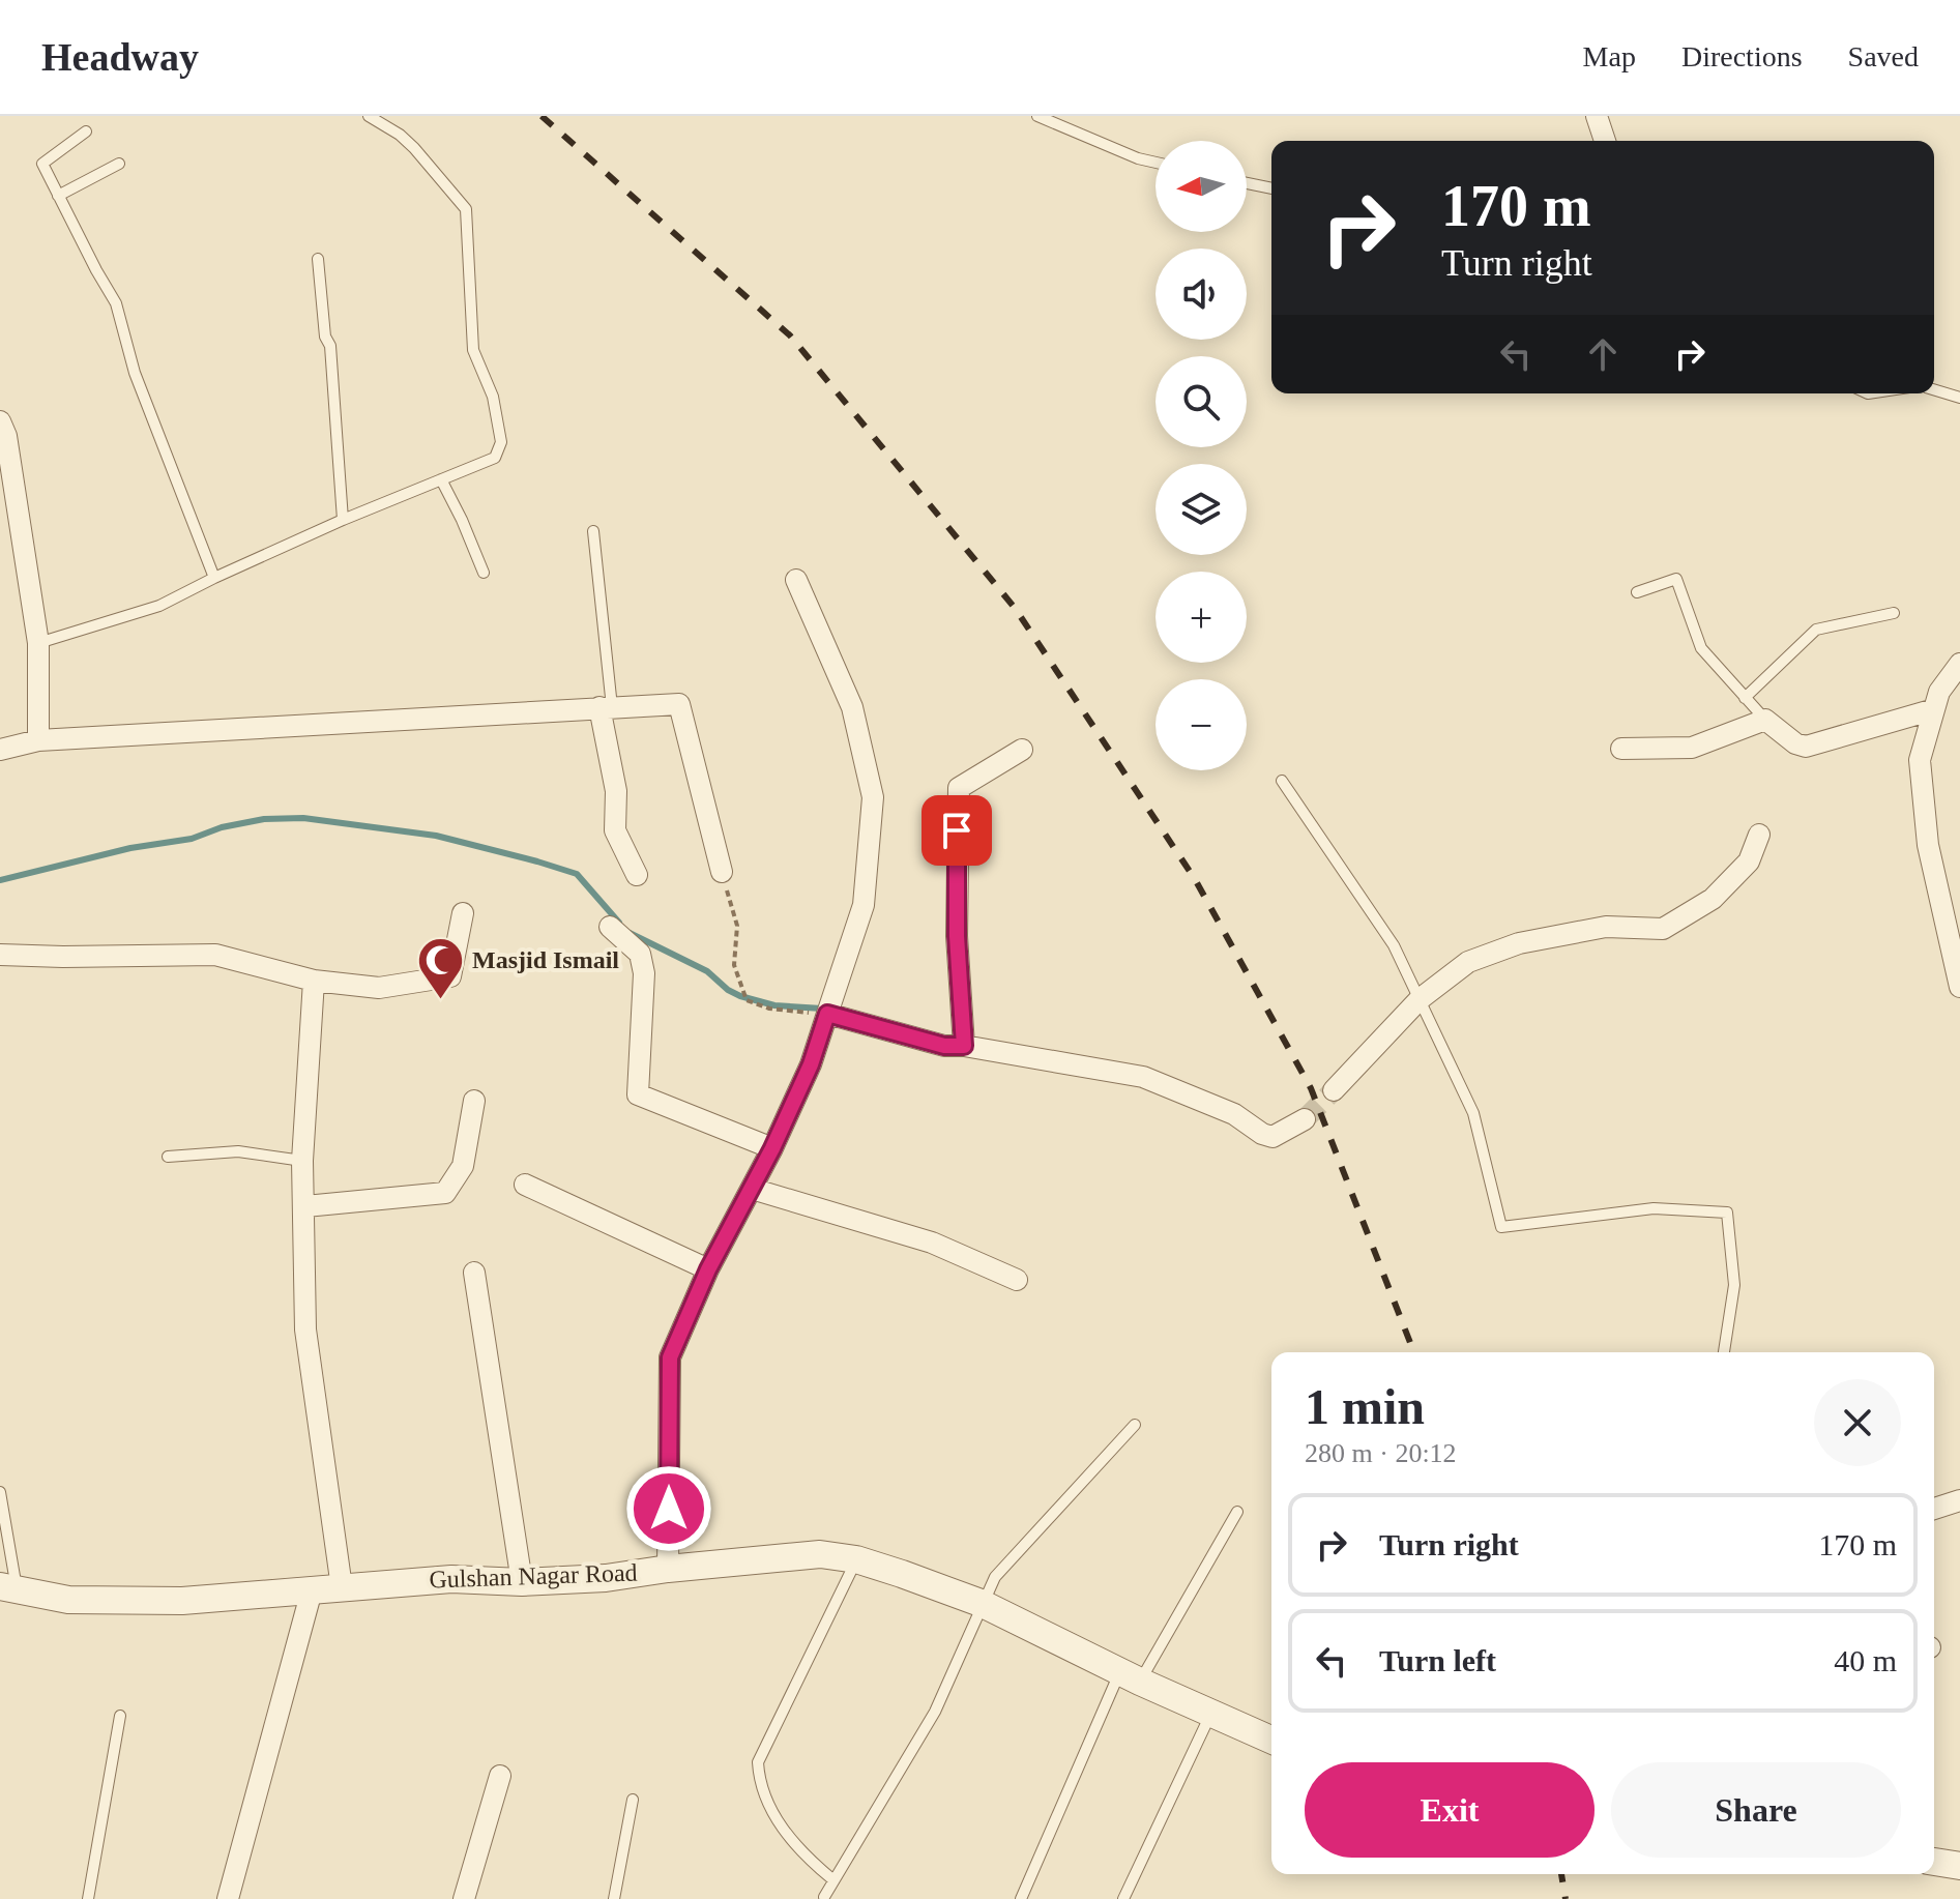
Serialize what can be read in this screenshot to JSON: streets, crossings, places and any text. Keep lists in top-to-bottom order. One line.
{"streets":{"street":["Gulshan Nagar Road"]},"places":{"mosque":["Masjid Ismail"]},"north":"left","page":{"header":"Headway","nav":["Map","Directions","Saved"],"map_buttons":["+","−"],"turn":["170 m","Turn right"],"heading":["1 min","280 m · 20:12"],"list":[{"name":"Turn right","value":"170 m"},{"name":"Turn left","value":"40 m"}],"buttons":["Exit","Share"]}}
